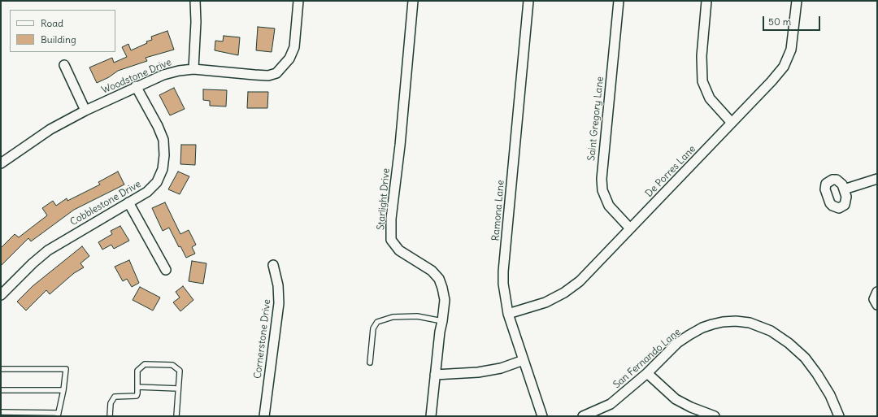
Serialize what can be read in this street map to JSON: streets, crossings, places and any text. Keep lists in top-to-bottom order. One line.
{"streets":{"street":["Woodstone Drive","Saint Gregory Lane","De Porres Lane","Starlight Drive","Cobblestone Drive","Ramona Lane","Cornerstone Drive","San Fernando Lane"]},"crossings":[["Woodstone Drive","Cobblestone Drive"],["Saint Gregory Lane","De Porres Lane"],["De Porres Lane","Ramona Lane"]],"legend":["Road","Building"],"scale_bar":"50 m"}
